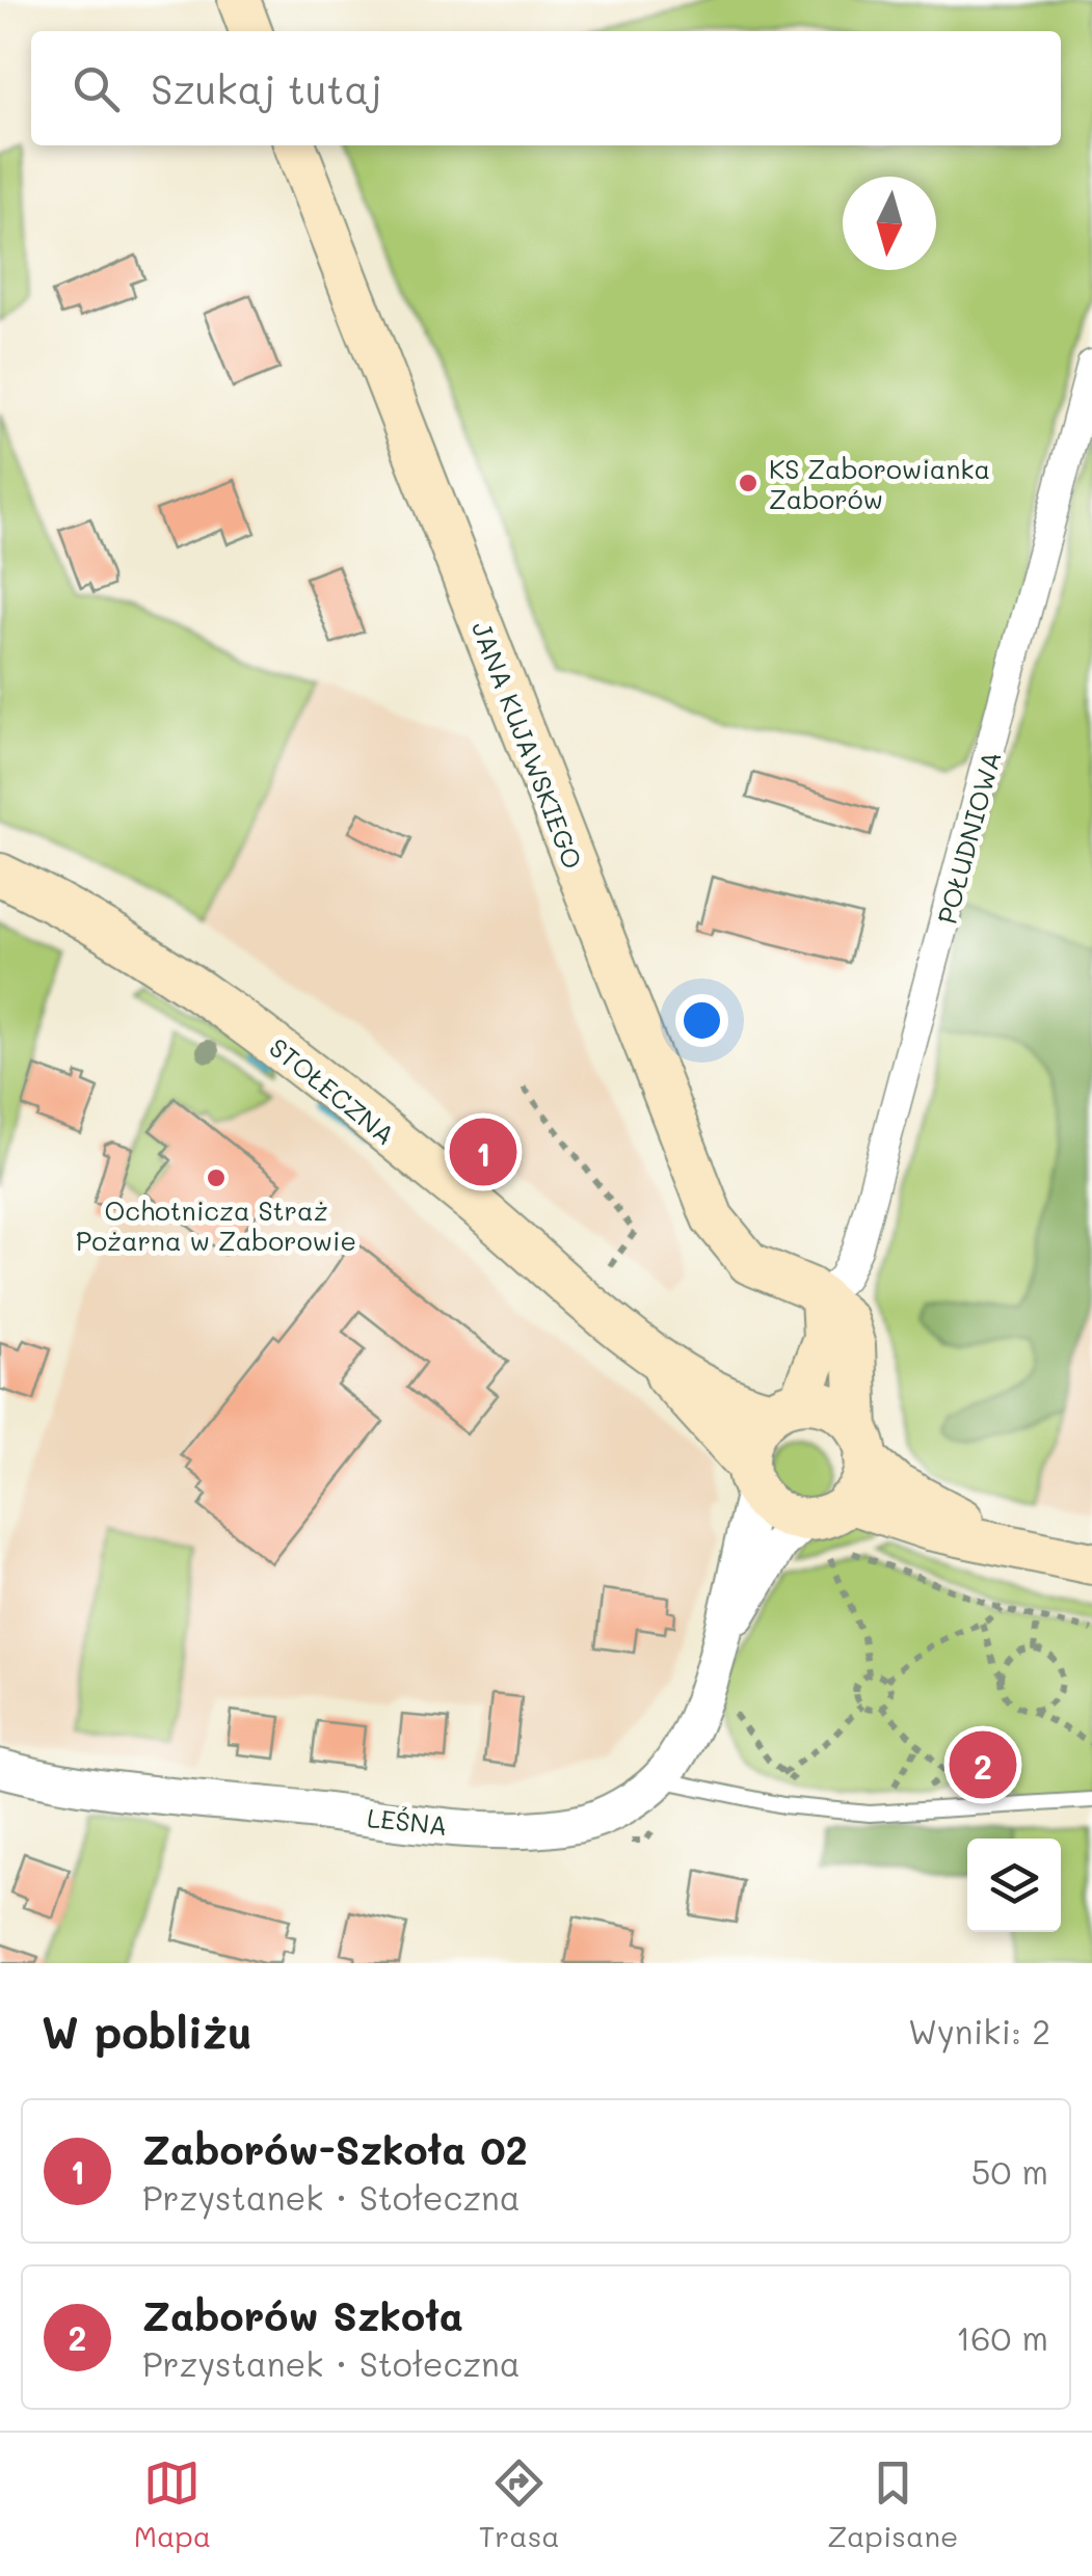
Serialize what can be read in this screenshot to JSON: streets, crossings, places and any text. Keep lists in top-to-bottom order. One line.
{"streets":{"main road":["JANA KUJAWSKIEGO","STOŁECZNA"],"street":["POŁUDNIOWA","LEŚNA"]},"crossings":[["JANA KUJAWSKIEGO","POŁUDNIOWA"],["JANA KUJAWSKIEGO","STOŁECZNA"],["JANA KUJAWSKIEGO","LEŚNA"],["STOŁECZNA","LEŚNA"]],"places":["KS Zaborowianka Zaborów","Ochotnicza Straż Pożarna w Zaborowie"],"north":"bottom","page":{"search":"Szukaj tutaj","pins":["1","2"],"heading":["W pobliżu","Wyniki: 2"],"list":[{"mark":"1","name":"Zaborów-Szkoła 02","note":"Przystanek · Stołeczna","value":"50 m"},{"mark":"2","name":"Zaborów Szkoła","note":"Przystanek · Stołeczna","value":"160 m"}],"nav":["Mapa","Trasa","Zapisane"]}}
